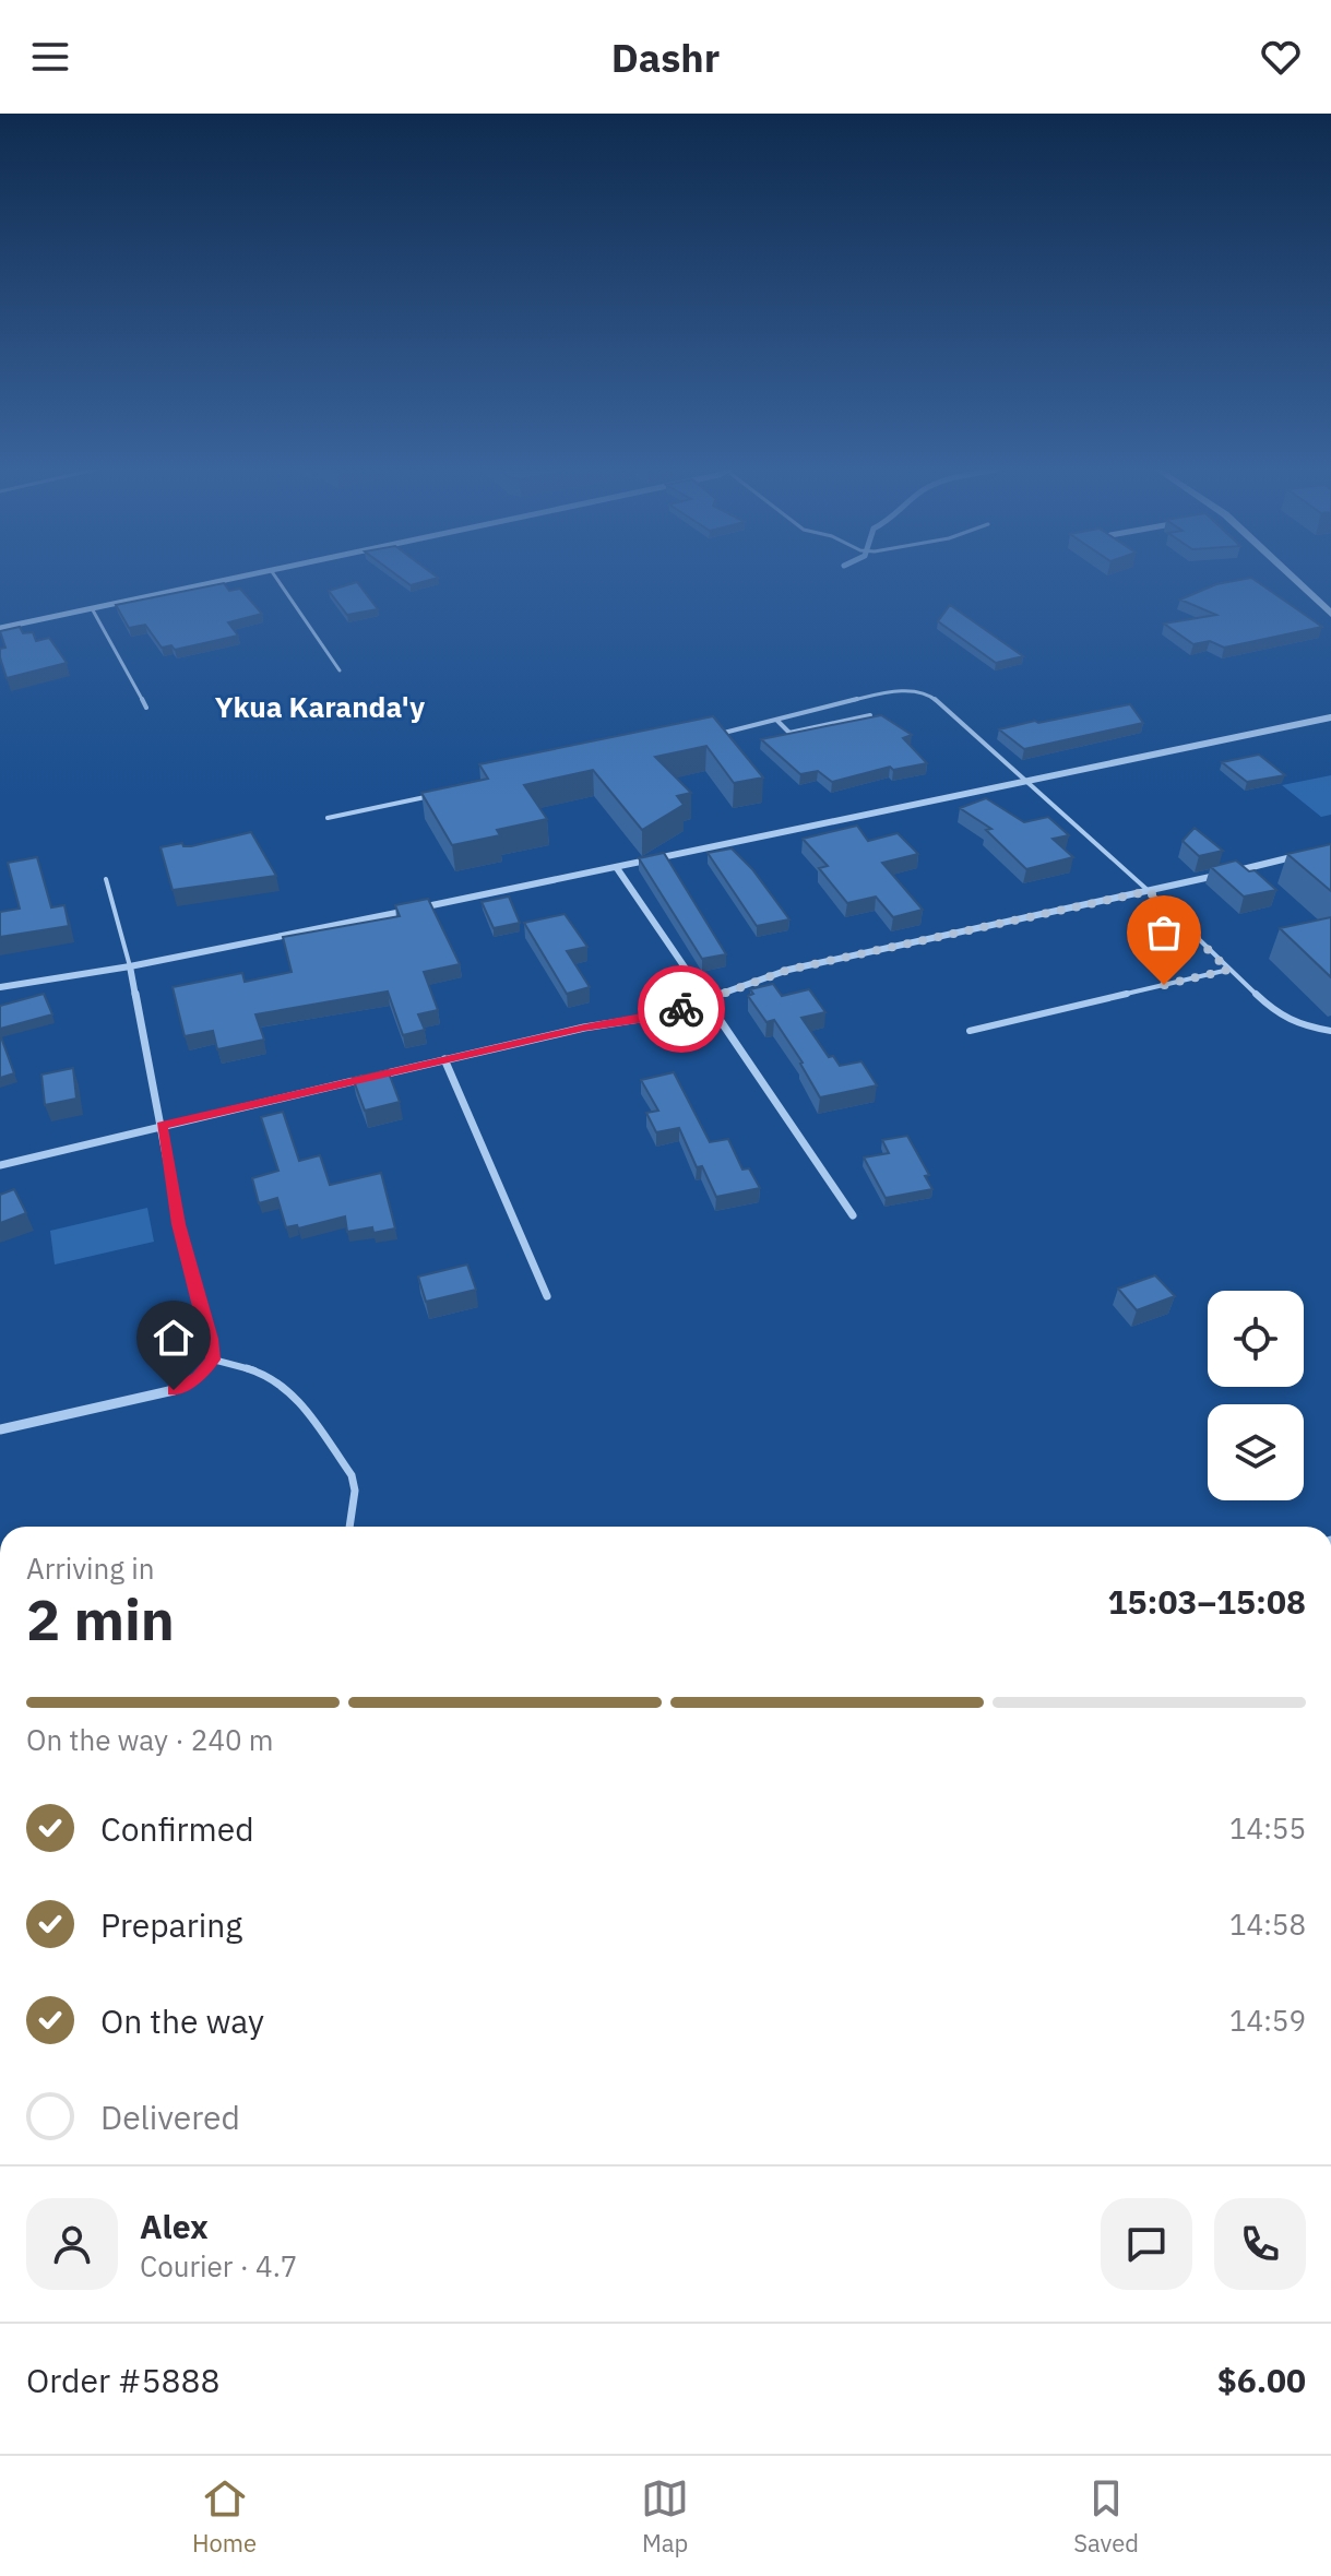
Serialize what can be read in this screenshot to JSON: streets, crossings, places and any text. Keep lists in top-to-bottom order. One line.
{"districts":["Ykua Karanda'y"],"page":{"header":"Dashr","heading":["2 min","Arriving in","15:03–15:08"],"panel":["Alex","Courier · 4.7","Order #5888","$6.00"],"bar":"On the way · 240 m","list":[["Confirmed","14:55"],["Preparing","14:58"],["On the way","14:59"],"Delivered"],"tabs":["Home","Map","Saved"]}}
